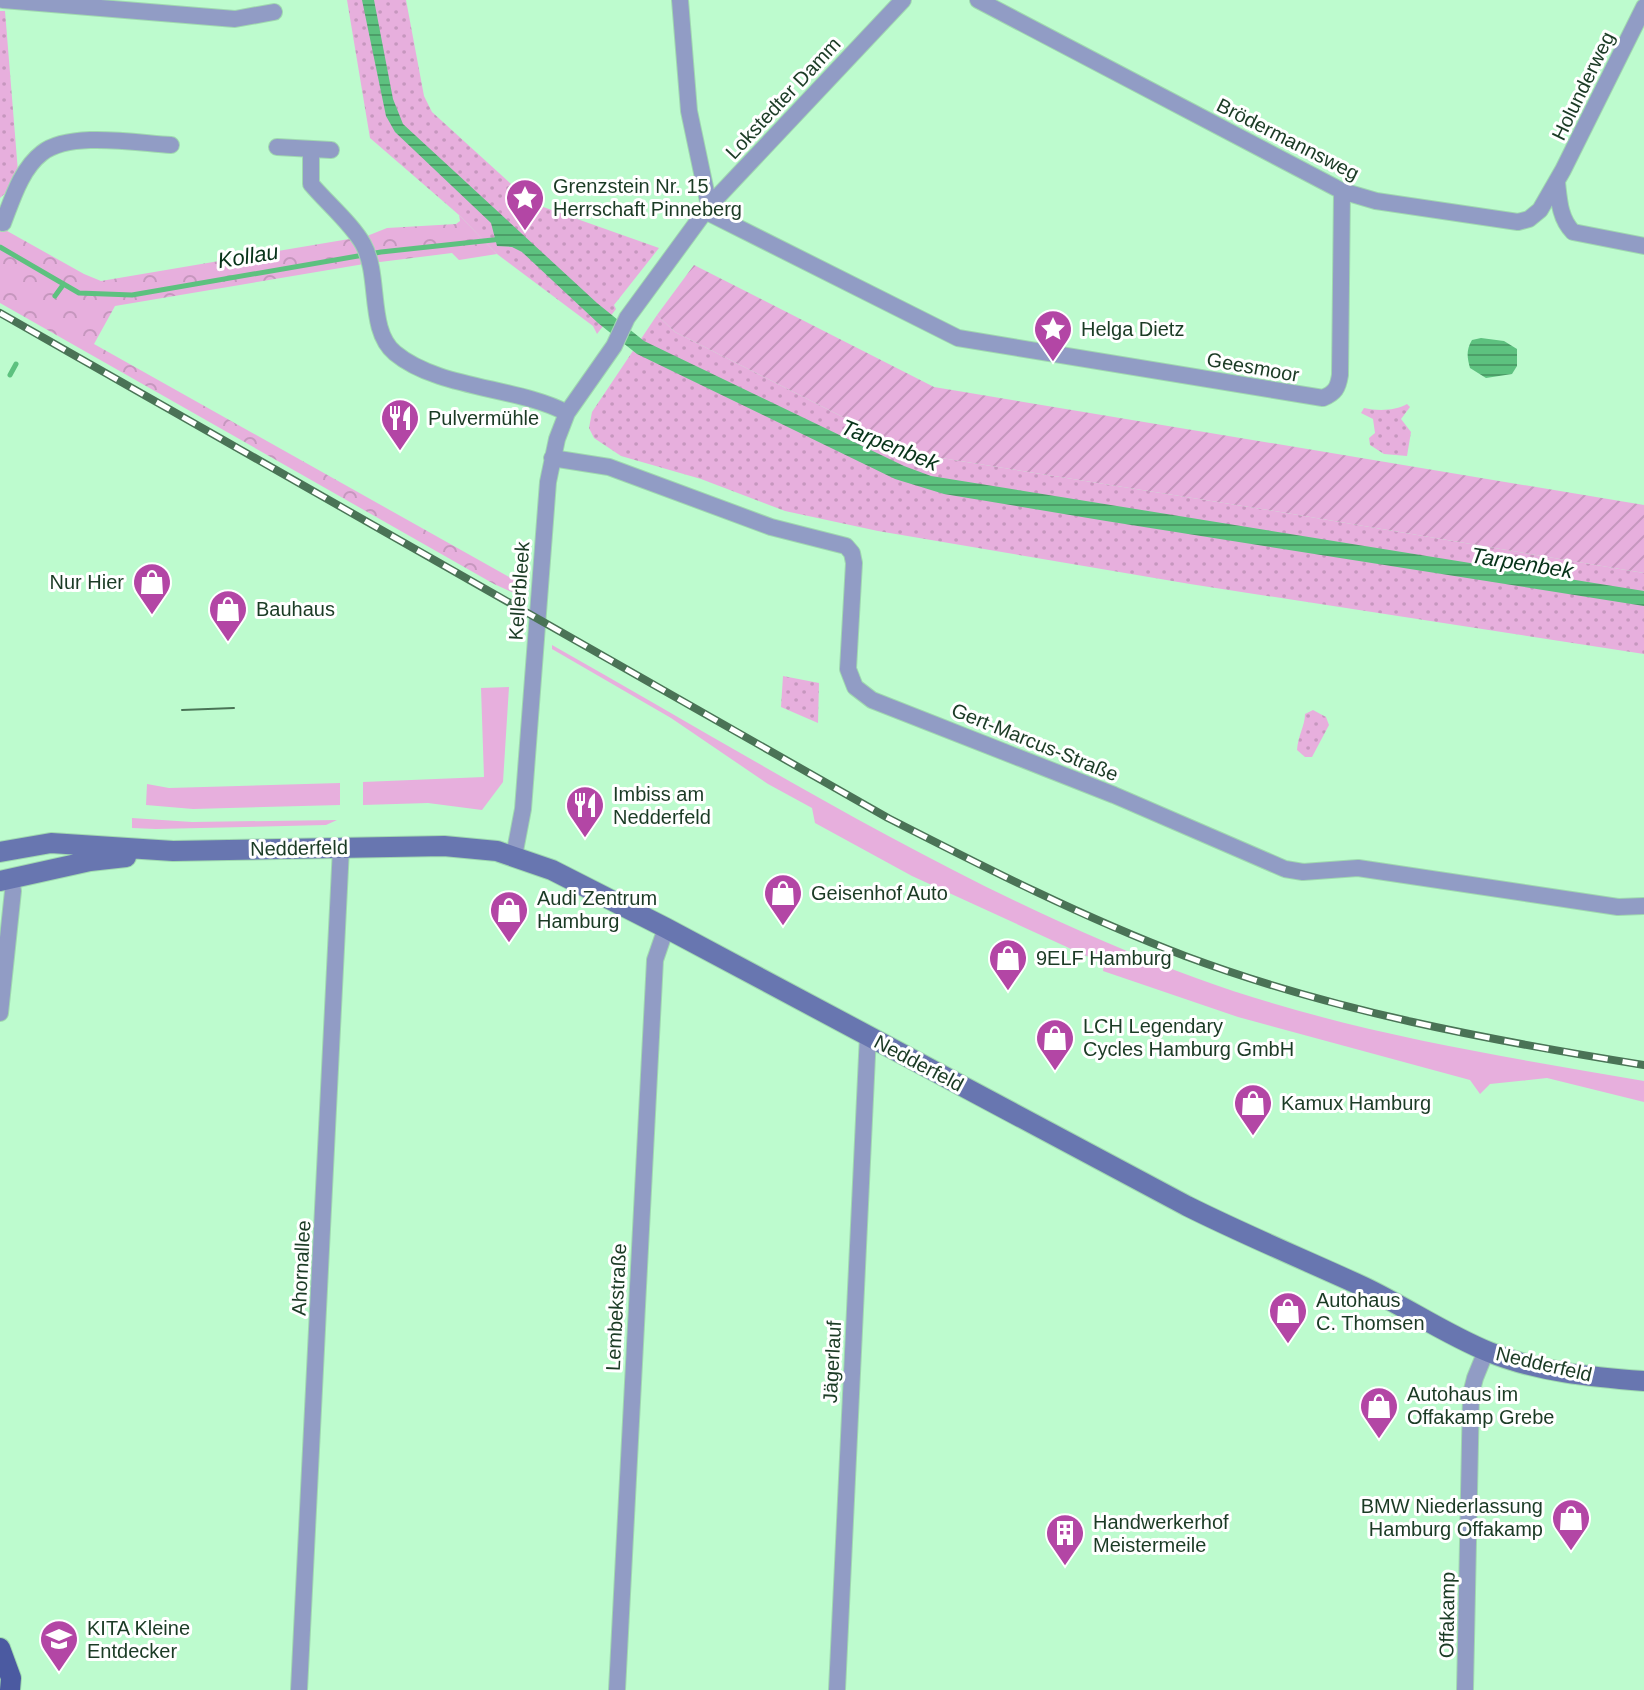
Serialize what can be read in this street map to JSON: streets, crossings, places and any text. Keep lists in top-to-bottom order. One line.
{"streets":{"main road":["Nedderfeld"],"street":["Holunderweg","Lokstedter Damm","Brödermannsweg","Geesmoor","Kellerbleek","Gert-Marcus-Straße","Ahornallee","Lembekstraße","Jägerlauf","Offakamp"]},"crossings":[["Holunderweg","Brödermannsweg"],["Lokstedter Damm","Geesmoor"],["Lokstedter Damm","Kellerbleek"],["Brödermannsweg","Geesmoor"],["Kellerbleek","Gert-Marcus-Straße"],["Kellerbleek","Nedderfeld"],["Nedderfeld","Ahornallee"],["Nedderfeld","Lembekstraße"],["Nedderfeld","Jägerlauf"],["Nedderfeld","Offakamp"]],"water":["Kollau","Tarpenbek"],"places":{"place":["Grenzstein Nr. 15 Herrschaft Pinneberg","Helga Dietz"],"restaurant":["Pulvermühle","Imbiss am Nedderfeld"],"shop":["Nur Hier","Bauhaus","Geisenhof Auto","Audi Zentrum Hamburg","9ELF Hamburg","LCH Legendary Cycles Hamburg GmbH","Kamux Hamburg","Autohaus C. Thomsen","Autohaus im Offakamp Grebe","BMW Niederlassung Hamburg Offakamp"],"building":["Handwerkerhof Meistermeile"],"school or university":["KITA Kleine Entdecker"]}}
